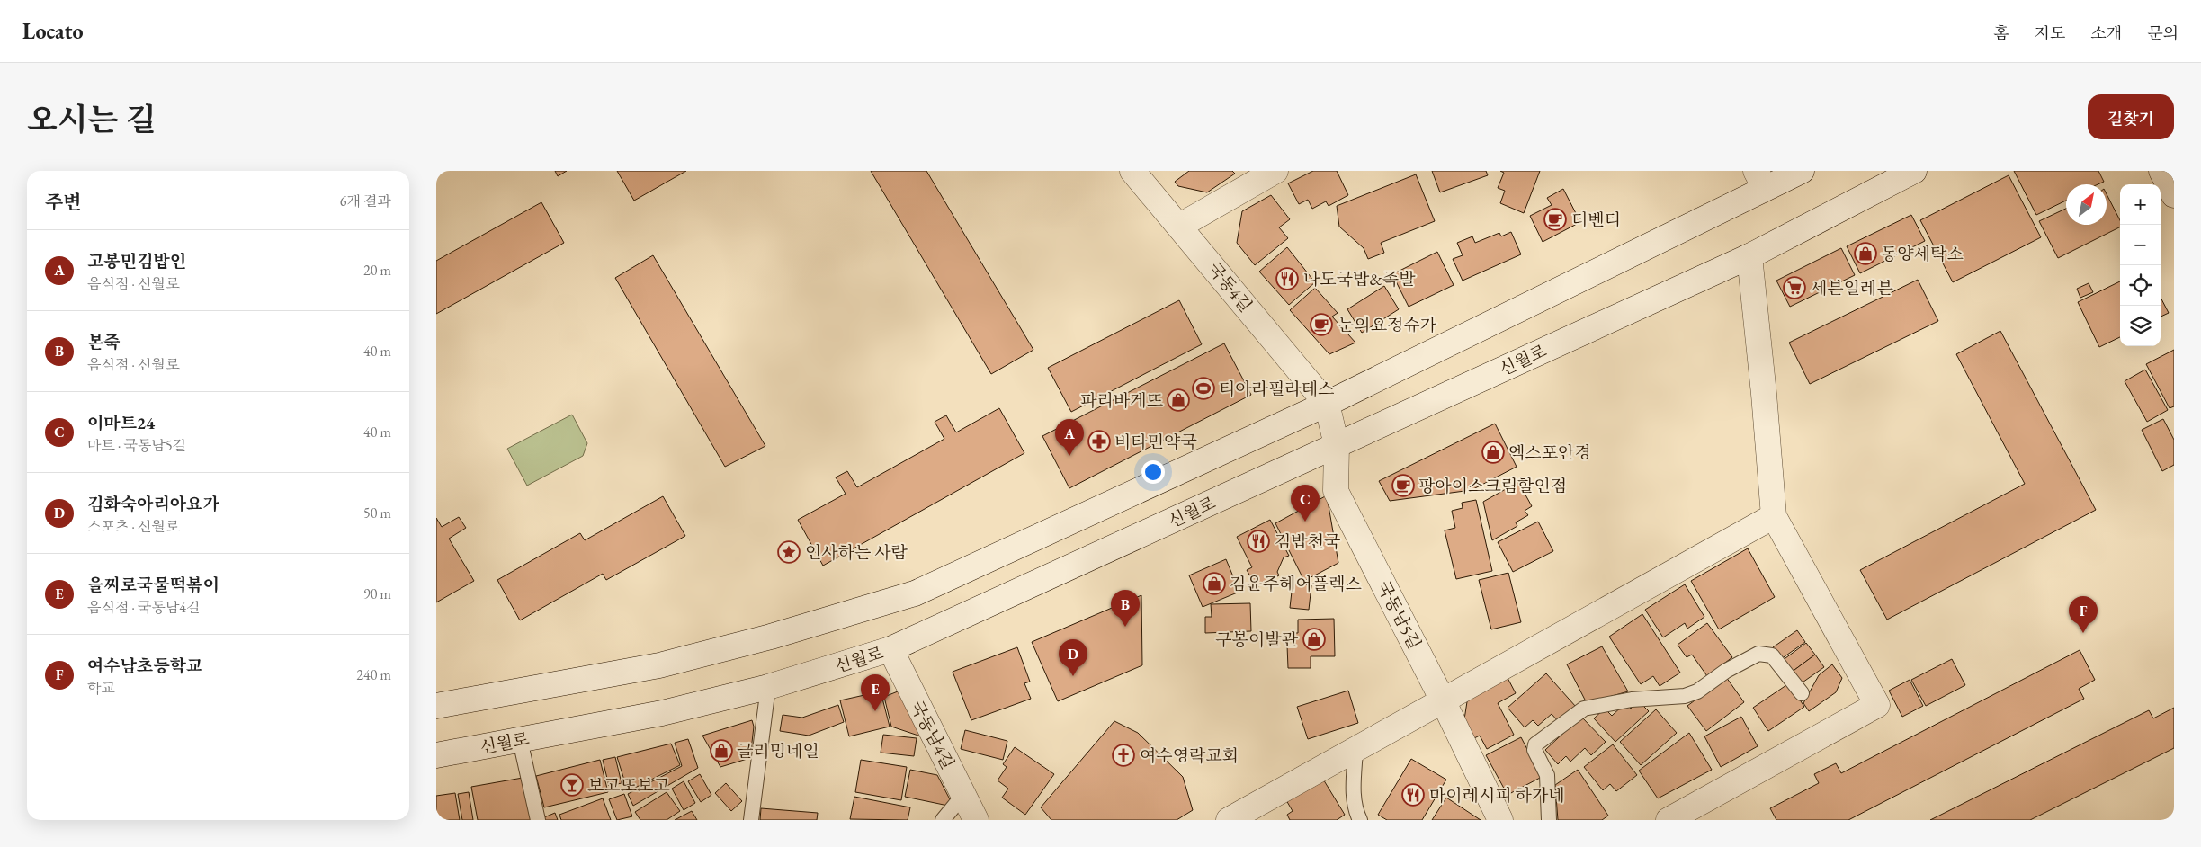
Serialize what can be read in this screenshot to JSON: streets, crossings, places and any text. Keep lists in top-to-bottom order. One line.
{"streets":{"street":["국동4길","신월로","국동남5길","국동남4길"]},"crossings":[["국동4길","국동남5길"],["신월로","국동남5길"],["신월로","국동남4길"]],"places":{"cafe":["더벤티","눈의요정슈가","팡아이스크림할인점"],"shop":["동양세탁소","파리바게뜨","엑스포안경","김윤주헤어플렉스","구봉이발관","글리밍네일"],"restaurant":["나도국밥&족발","김밥천국","마이레시피 하가네"],"supermarket":["세븐일레븐"],"sports":["티아라필라테스"],"pharmacy":["비타민약국"],"place":["인사하는 사람"],"church":["여수영락교회"],"bar":["보고또보고"]},"north":"top right","page":{"header":"Locato","nav":["홈","지도","소개","문의"],"title":"오시는 길","buttons":"길찾기","heading":["주변","6개 결과"],"map_buttons":["+","−"],"list":[{"mark":"A","name":"고봉민김밥인","note":"음식점 · 신월로","value":"20 m"},{"mark":"B","name":"본죽","note":"음식점 · 신월로","value":"40 m"},{"mark":"C","name":"이마트24","note":"마트 · 국동남5길","value":"40 m"},{"mark":"D","name":"김화숙아리아요가","note":"스포츠 · 신월로","value":"50 m"},{"mark":"E","name":"을찌로국물떡볶이","note":"음식점 · 국동남4길","value":"90 m"},{"mark":"F","name":"여수남초등학교","note":"학교","value":"240 m"}],"pins":["A","C","B","F","D","E"]}}
